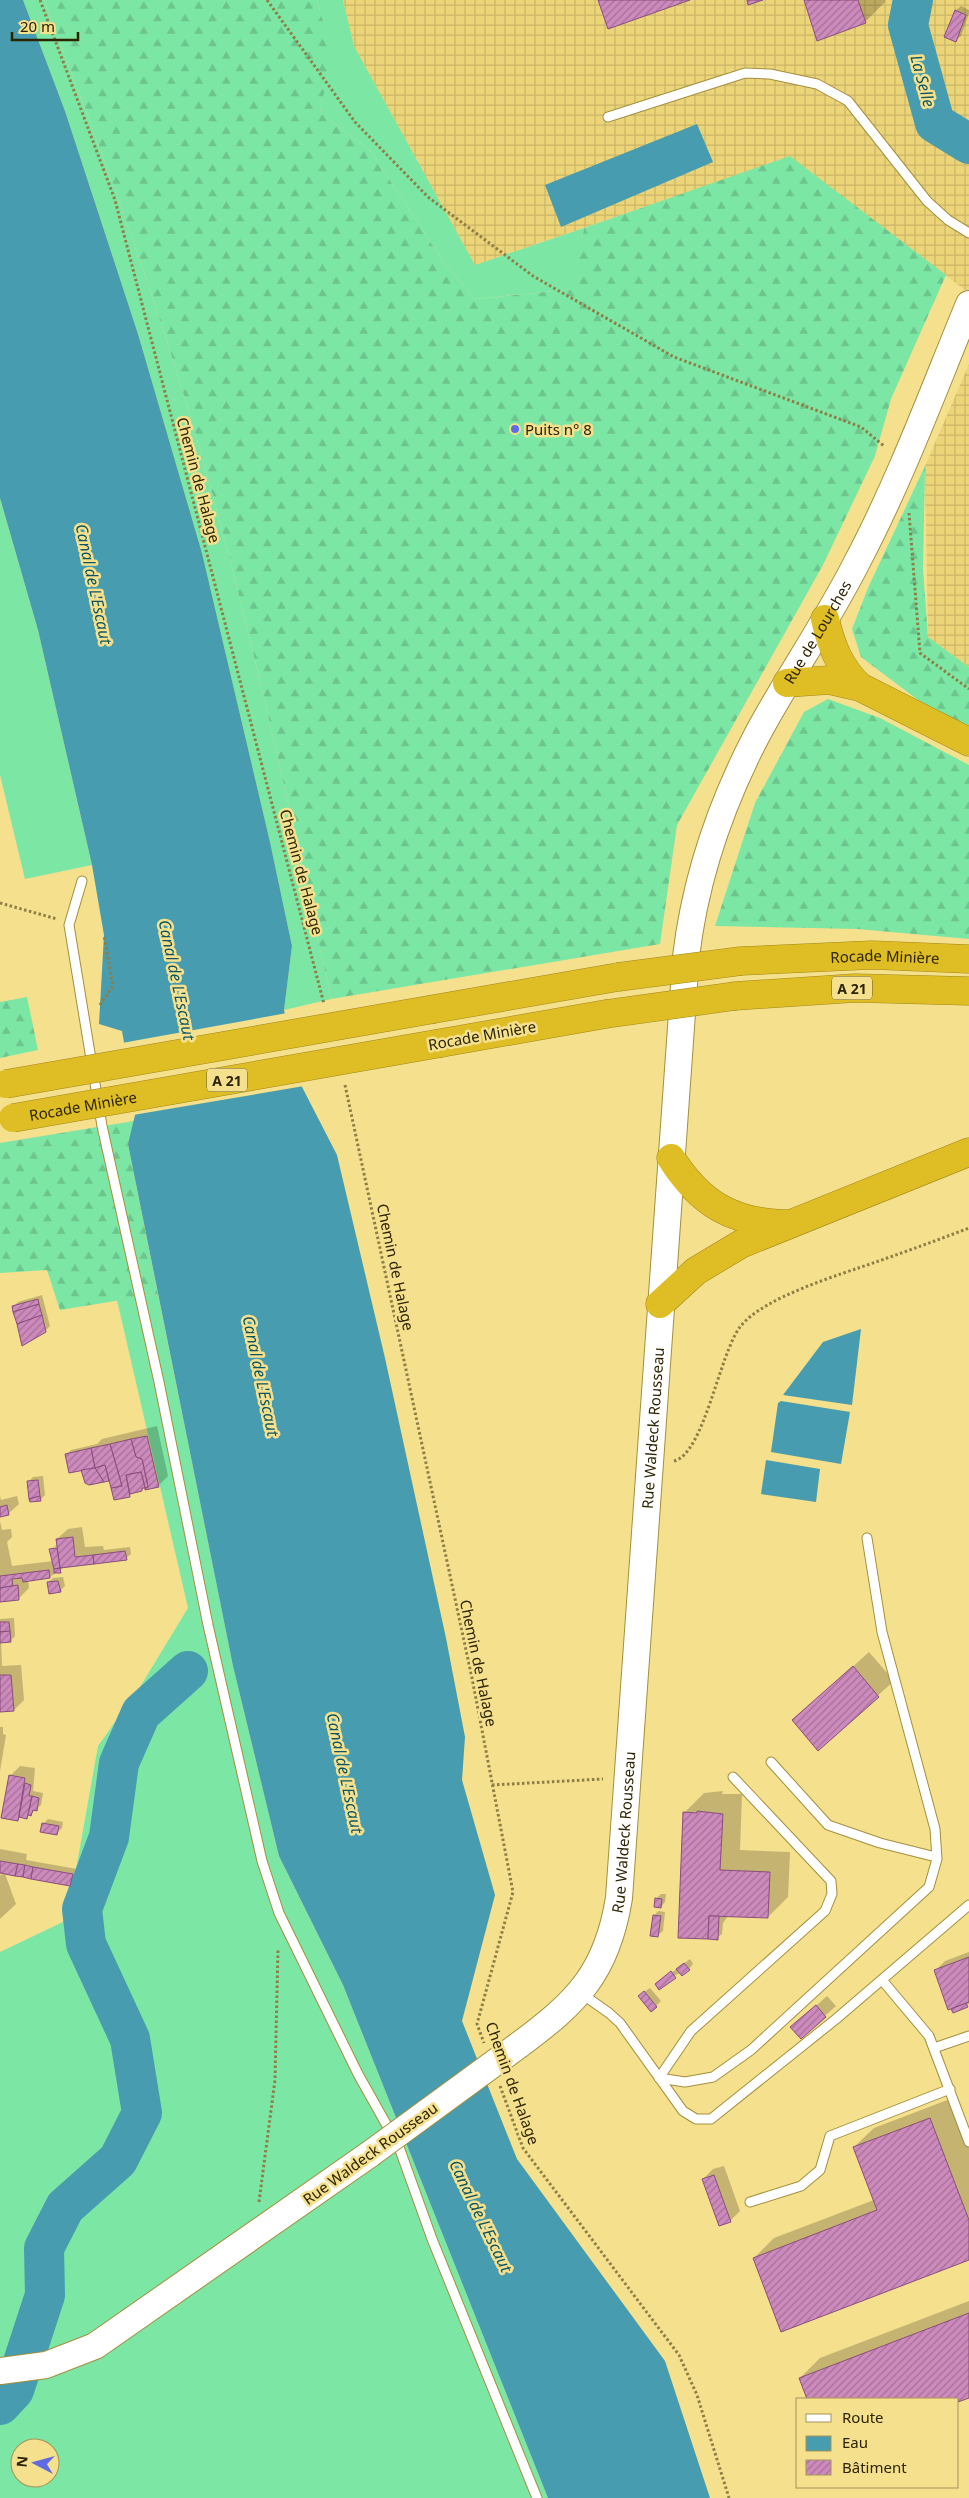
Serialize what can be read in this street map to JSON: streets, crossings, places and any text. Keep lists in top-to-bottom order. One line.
{"streets":{"highway":["Rocade Minière","A 21"],"street":["Rue de Lourches","Rue Waldeck Rousseau"],"path":["Chemin de Halage"]},"crossings":[["Rue de Lourches","Rue Waldeck Rousseau"]],"water":["La Selle","Canal de L'Escaut"],"places":["Puits n° 8"],"legend":["Route","Eau","Bâtiment"],"scale_bar":"20 m","north":"left"}
